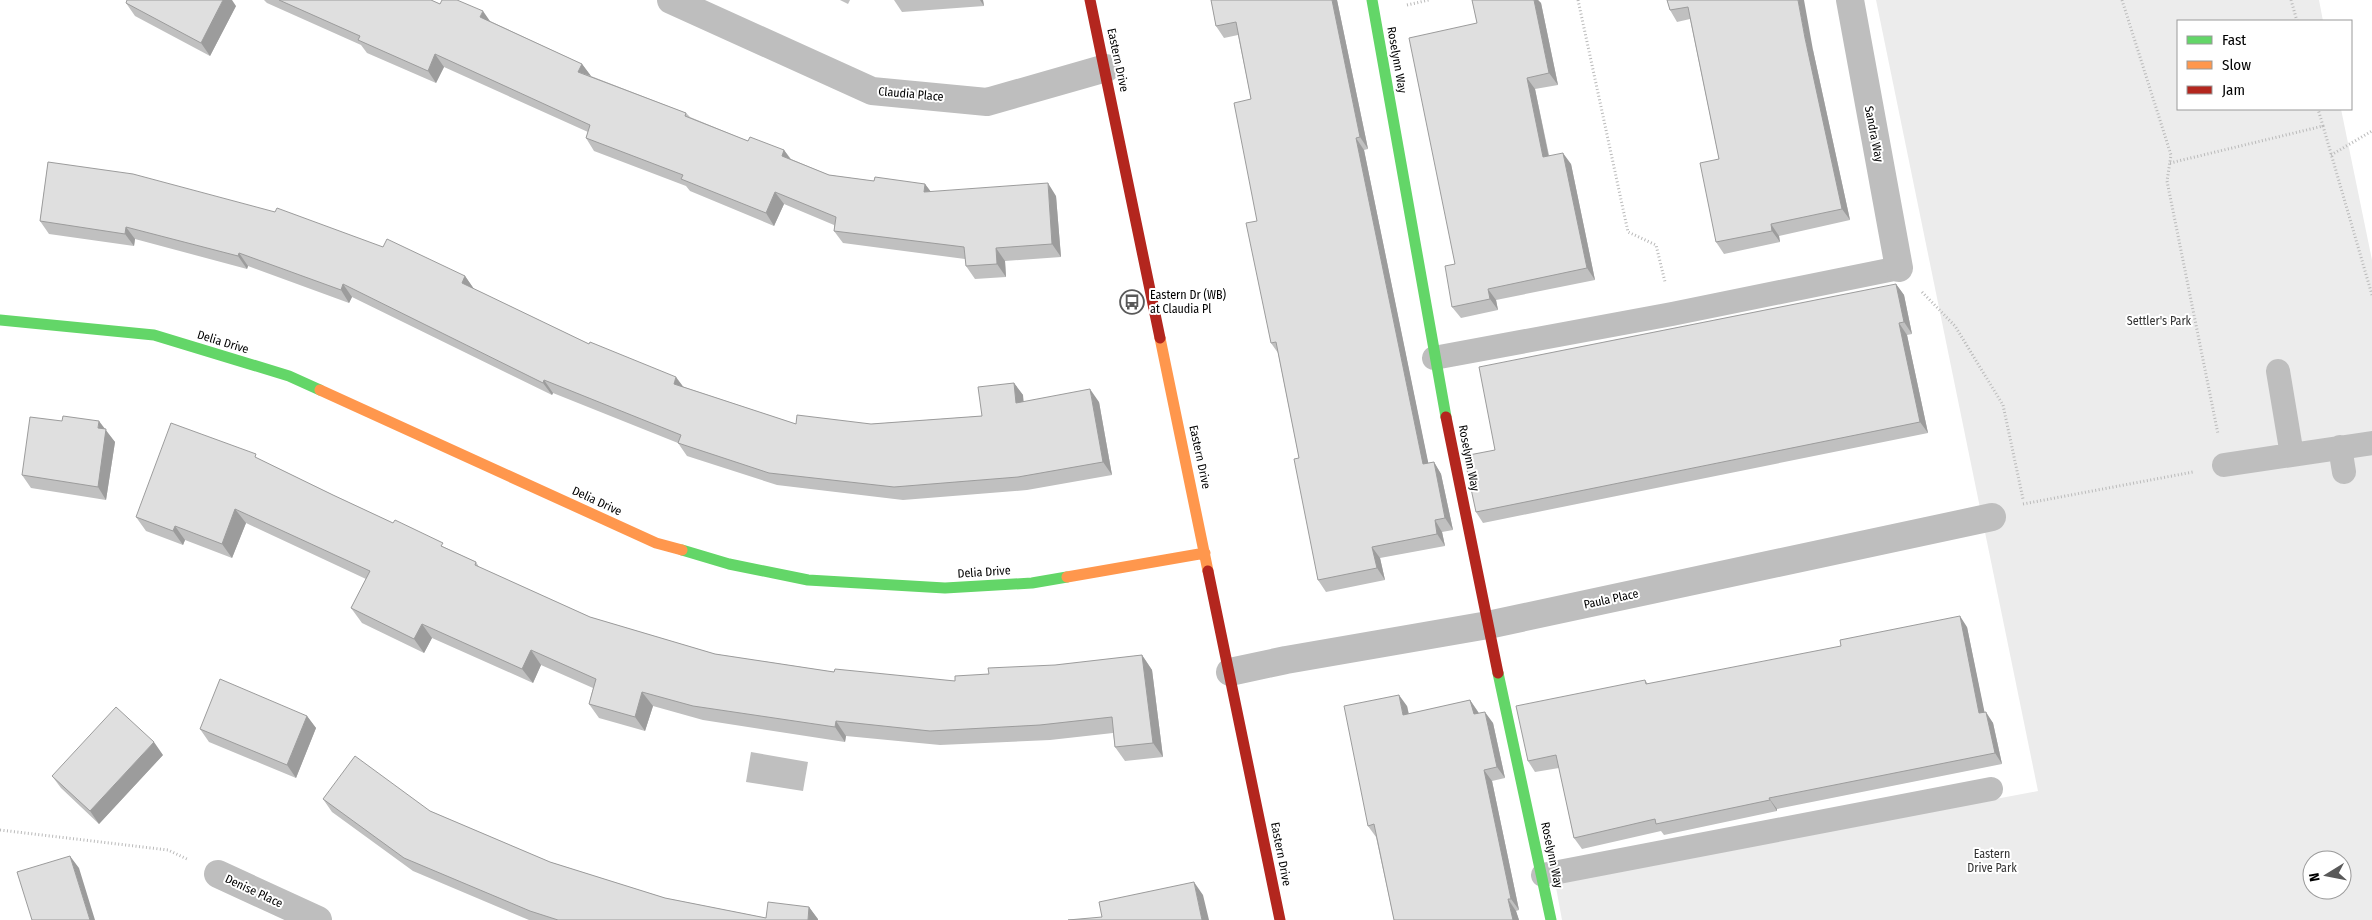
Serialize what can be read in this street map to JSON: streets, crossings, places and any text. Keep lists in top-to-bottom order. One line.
{"streets":{"street":["Eastern Drive","Roselynn Way","Claudia Place","Sandra Way","Delia Drive","Paula Place","Denise Place"]},"crossings":[["Eastern Drive","Claudia Place"],["Eastern Drive","Delia Drive"],["Eastern Drive","Paula Place"],["Roselynn Way","Paula Place"]],"parks":["Settler's Park","Eastern Drive Park"],"places":{"bus stop":["Eastern Dr (WB) at Claudia Pl"]},"legend":["Fast","Slow","Jam"],"north":"left"}
